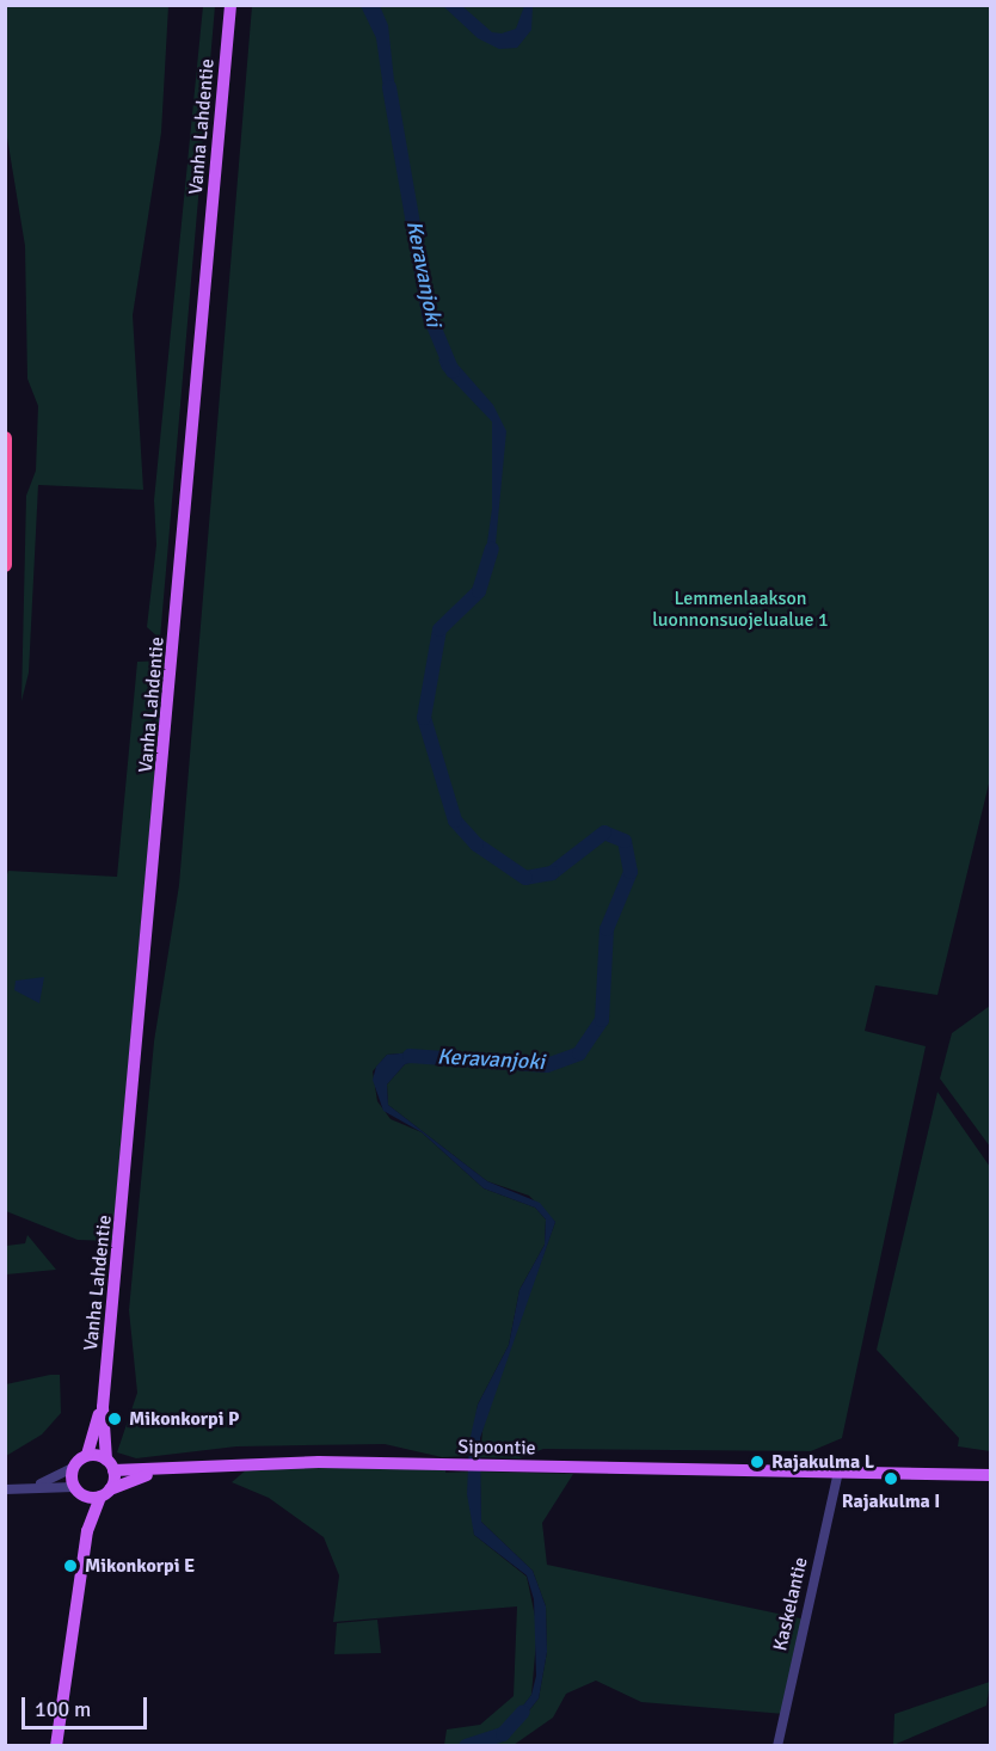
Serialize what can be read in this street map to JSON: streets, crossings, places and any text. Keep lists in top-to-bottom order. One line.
{"streets":{"main road":["Vanha Lahdentie","Sipoontie"],"street":["Kaskelantie"]},"crossings":[["Vanha Lahdentie","Sipoontie"],["Sipoontie","Kaskelantie"]],"water":["Keravanjoki"],"parks":["Lemmenlaakson luonnonsuojelualue 1"],"places":["Mikonkorpi P","Rajakulma L","Rajakulma I","Mikonkorpi E"],"scale_bar":"100 m"}
